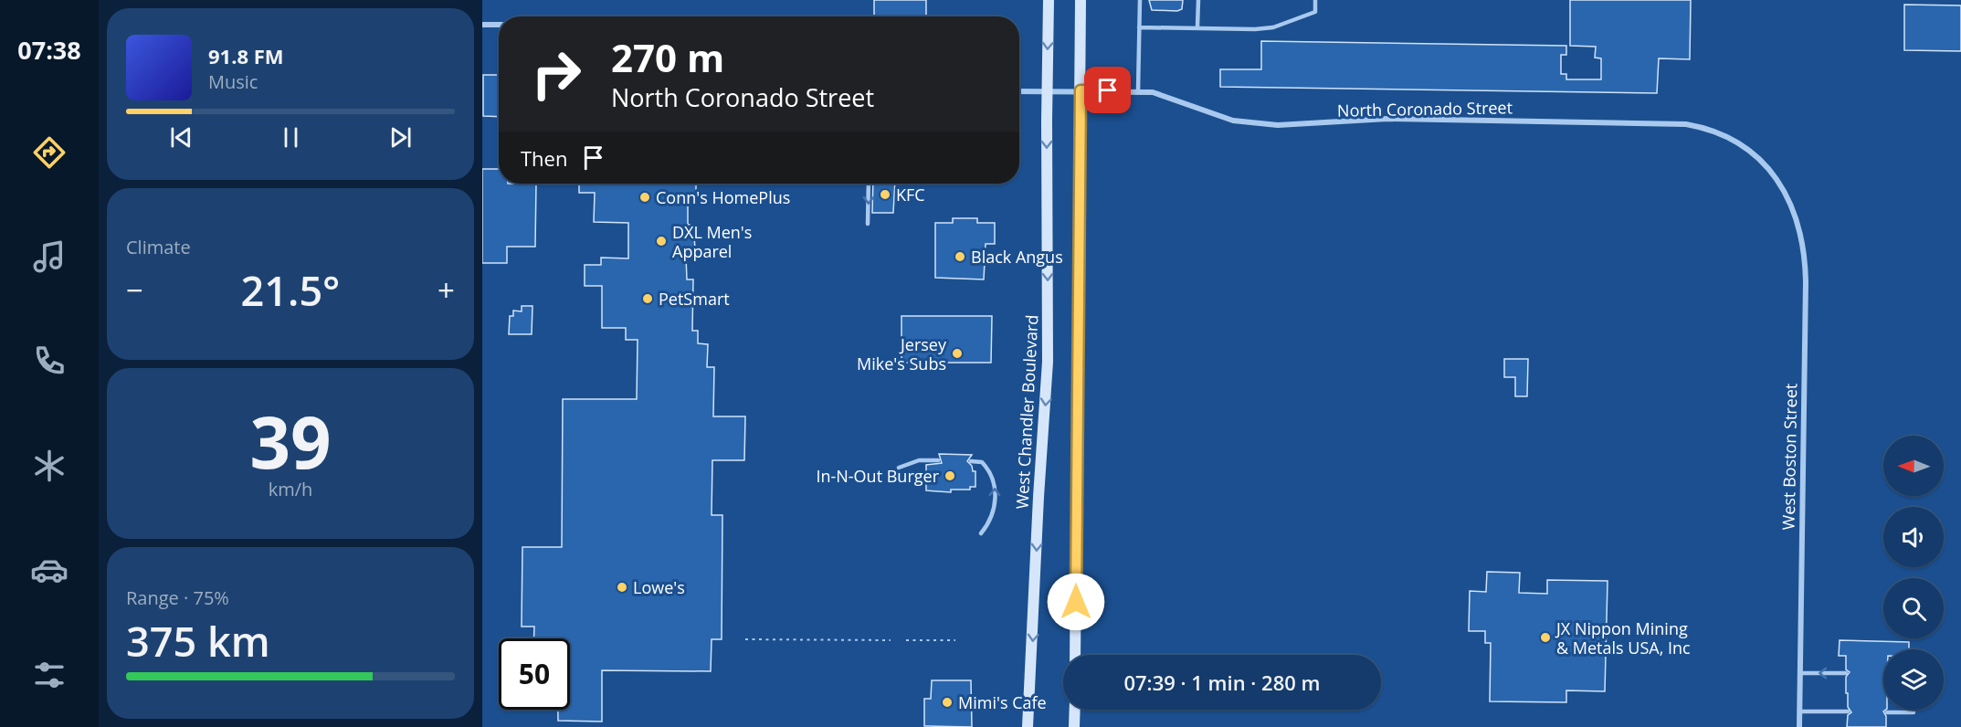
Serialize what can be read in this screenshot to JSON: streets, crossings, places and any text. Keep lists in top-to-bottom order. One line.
{"streets":{"main road":["West Chandler Boulevard"],"street":["North Coronado Street","West Boston Street"]},"crossings":[["North Coronado Street","West Chandler Boulevard"],["North Coronado Street","West Boston Street"]],"places":["KFC","Conn's HomePlus","DXL Men's Apparel","Black Angus","PetSmart","Jersey Mike's Subs","In-N-Out Burger","Lowe's","JX Nippon Mining & Metals USA, Inc","Mimi's Cafe"],"north":"left","page":{"tabs":"07:38","turn":["270 m","North Coronado Street"],"song":["91.8 FM","Music"],"then":"Then","tile":["Climate",["39","km/h"],["Range · 75%","375 km"]],"heat":["−","21.5°","+"],"limit":"50","trip":"07:39 · 1 min · 280 m"}}
